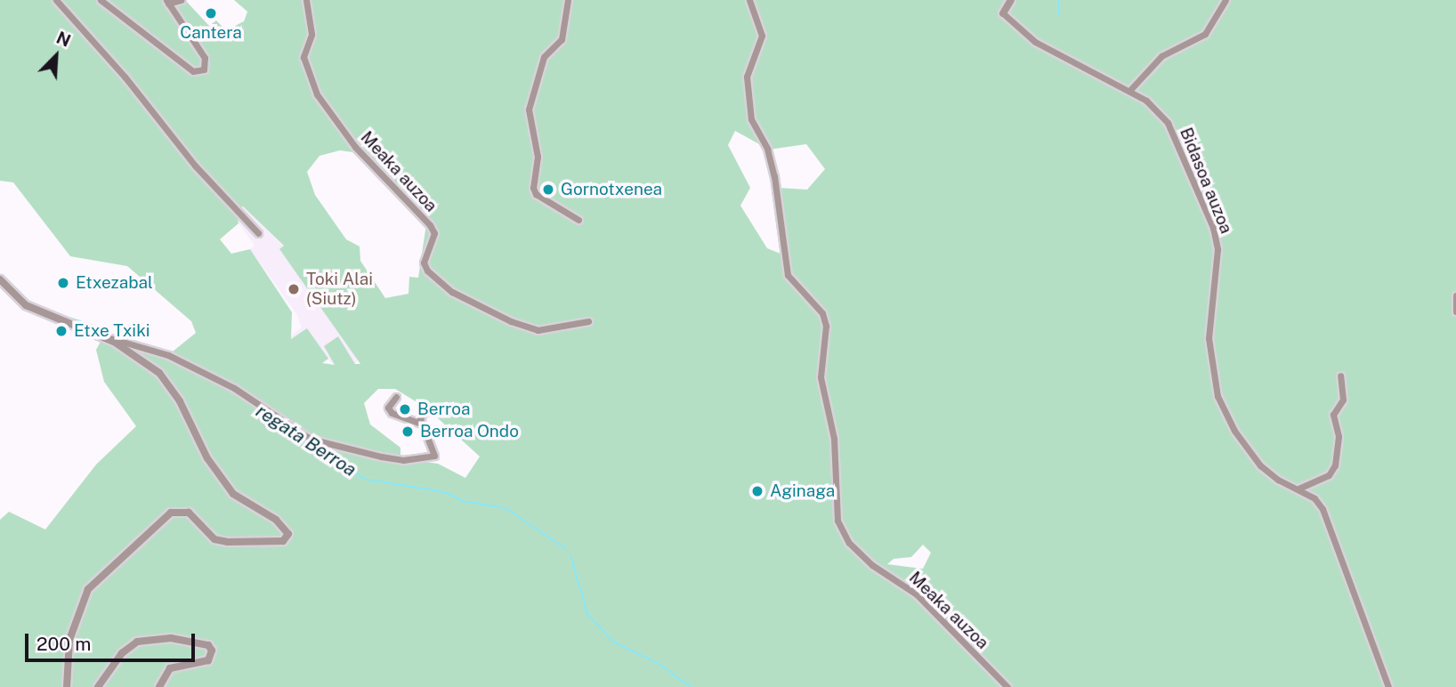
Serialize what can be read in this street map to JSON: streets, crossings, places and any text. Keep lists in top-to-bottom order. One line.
{"streets":{"street":["Meaka auzoa","Bidasoa auzoa"]},"water":["regata Berroa"],"places":["Cantera","Gornotxenea","Etxezabal","Toki Alai (Siutz)","Etxe Txiki","Berroa","Berroa Ondo","Aginaga"],"scale_bar":"200 m","north":"top right"}
